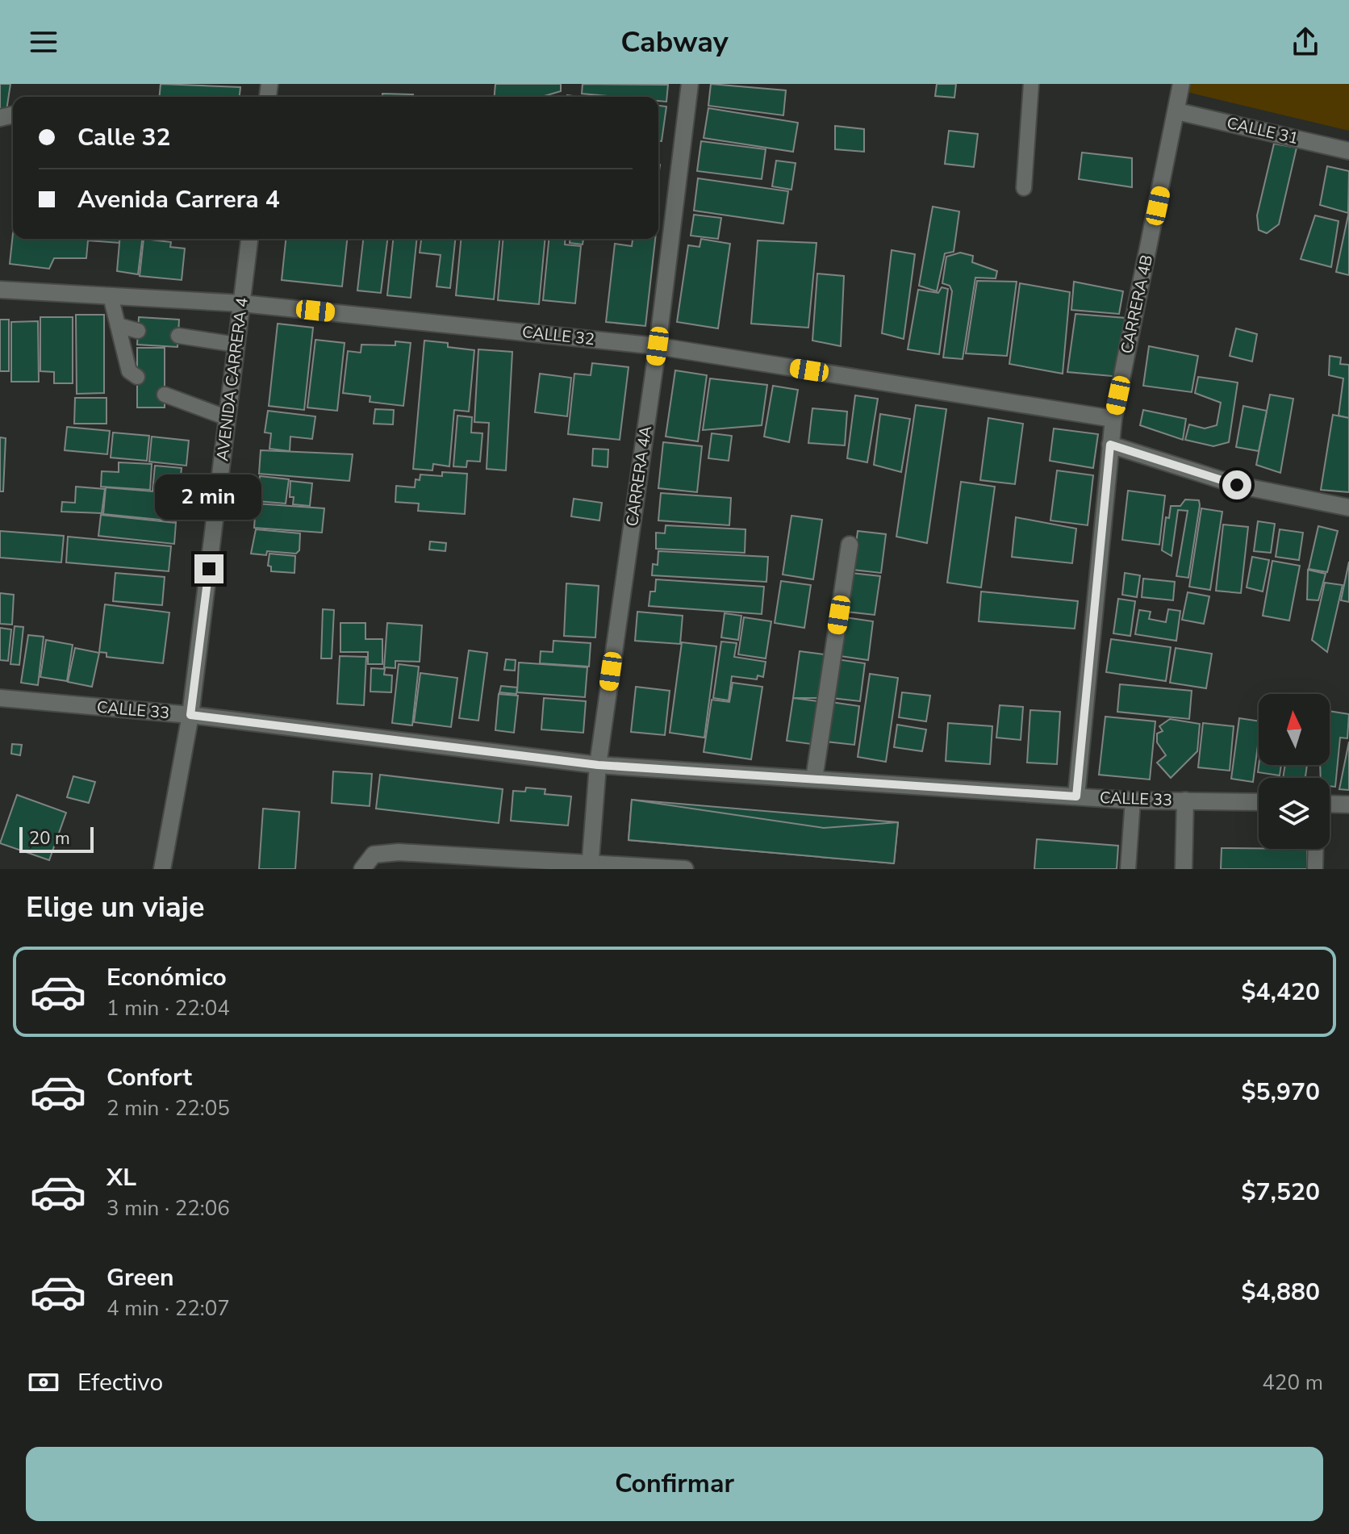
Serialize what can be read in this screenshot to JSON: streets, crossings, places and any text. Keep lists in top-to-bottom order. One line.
{"streets":{"street":["CALLE 31","CARRERA 4B","CALLE 32","AVENIDA CARRERA 4","CARRERA 4A","CALLE 33"]},"crossings":[["CALLE 31","CARRERA 4B"],["CARRERA 4B","CALLE 32"],["CARRERA 4B","CALLE 33"],["CALLE 32","AVENIDA CARRERA 4"],["CALLE 32","CARRERA 4A"],["AVENIDA CARRERA 4","CALLE 33"],["CARRERA 4A","CALLE 33"]],"scale_bar":"20 m","north":"top","page":{"header":"Cabway","banner":["Calle 32","Avenida Carrera 4"],"bubble":"2 min","scale":"20 m","heading":"Elige un viaje","list":[{"name":"Económico","note":"1 min · 22:04","value":"$4,420"},{"name":"Confort","note":"2 min · 22:05","value":"$5,970"},{"name":"XL","note":"3 min · 22:06","value":"$7,520"},{"name":"Green","note":"4 min · 22:07","value":"$4,880"}],"pay":["Efectivo","420 m"],"buttons":"Confirmar"}}
